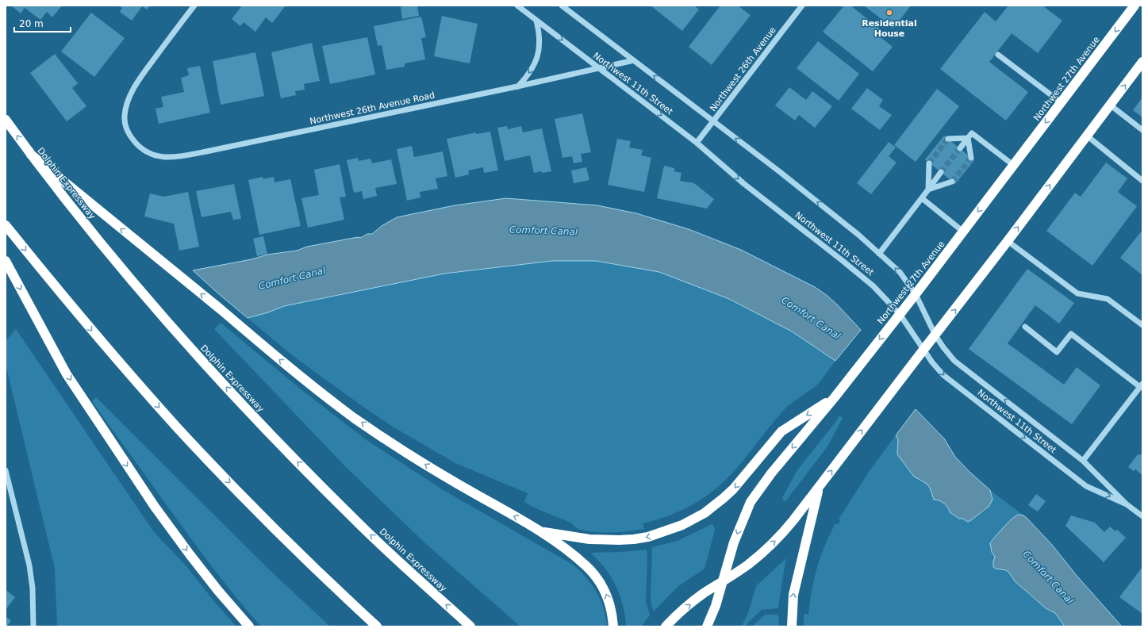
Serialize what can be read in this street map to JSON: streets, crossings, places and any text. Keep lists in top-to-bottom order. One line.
{"streets":{"highway":["Northwest 27th Avenue","Dolphin Expressway"],"street":["Northwest 26th Avenue","Northwest 11th Street","Northwest 26th Avenue Road"]},"crossings":[["Northwest 26th Avenue","Northwest 11th Street"],["Northwest 27th Avenue","Northwest 11th Street"],["Northwest 11th Street","Northwest 26th Avenue Road"]],"water":["Comfort Canal"],"places":["Residential House"],"scale_bar":"20 m"}
